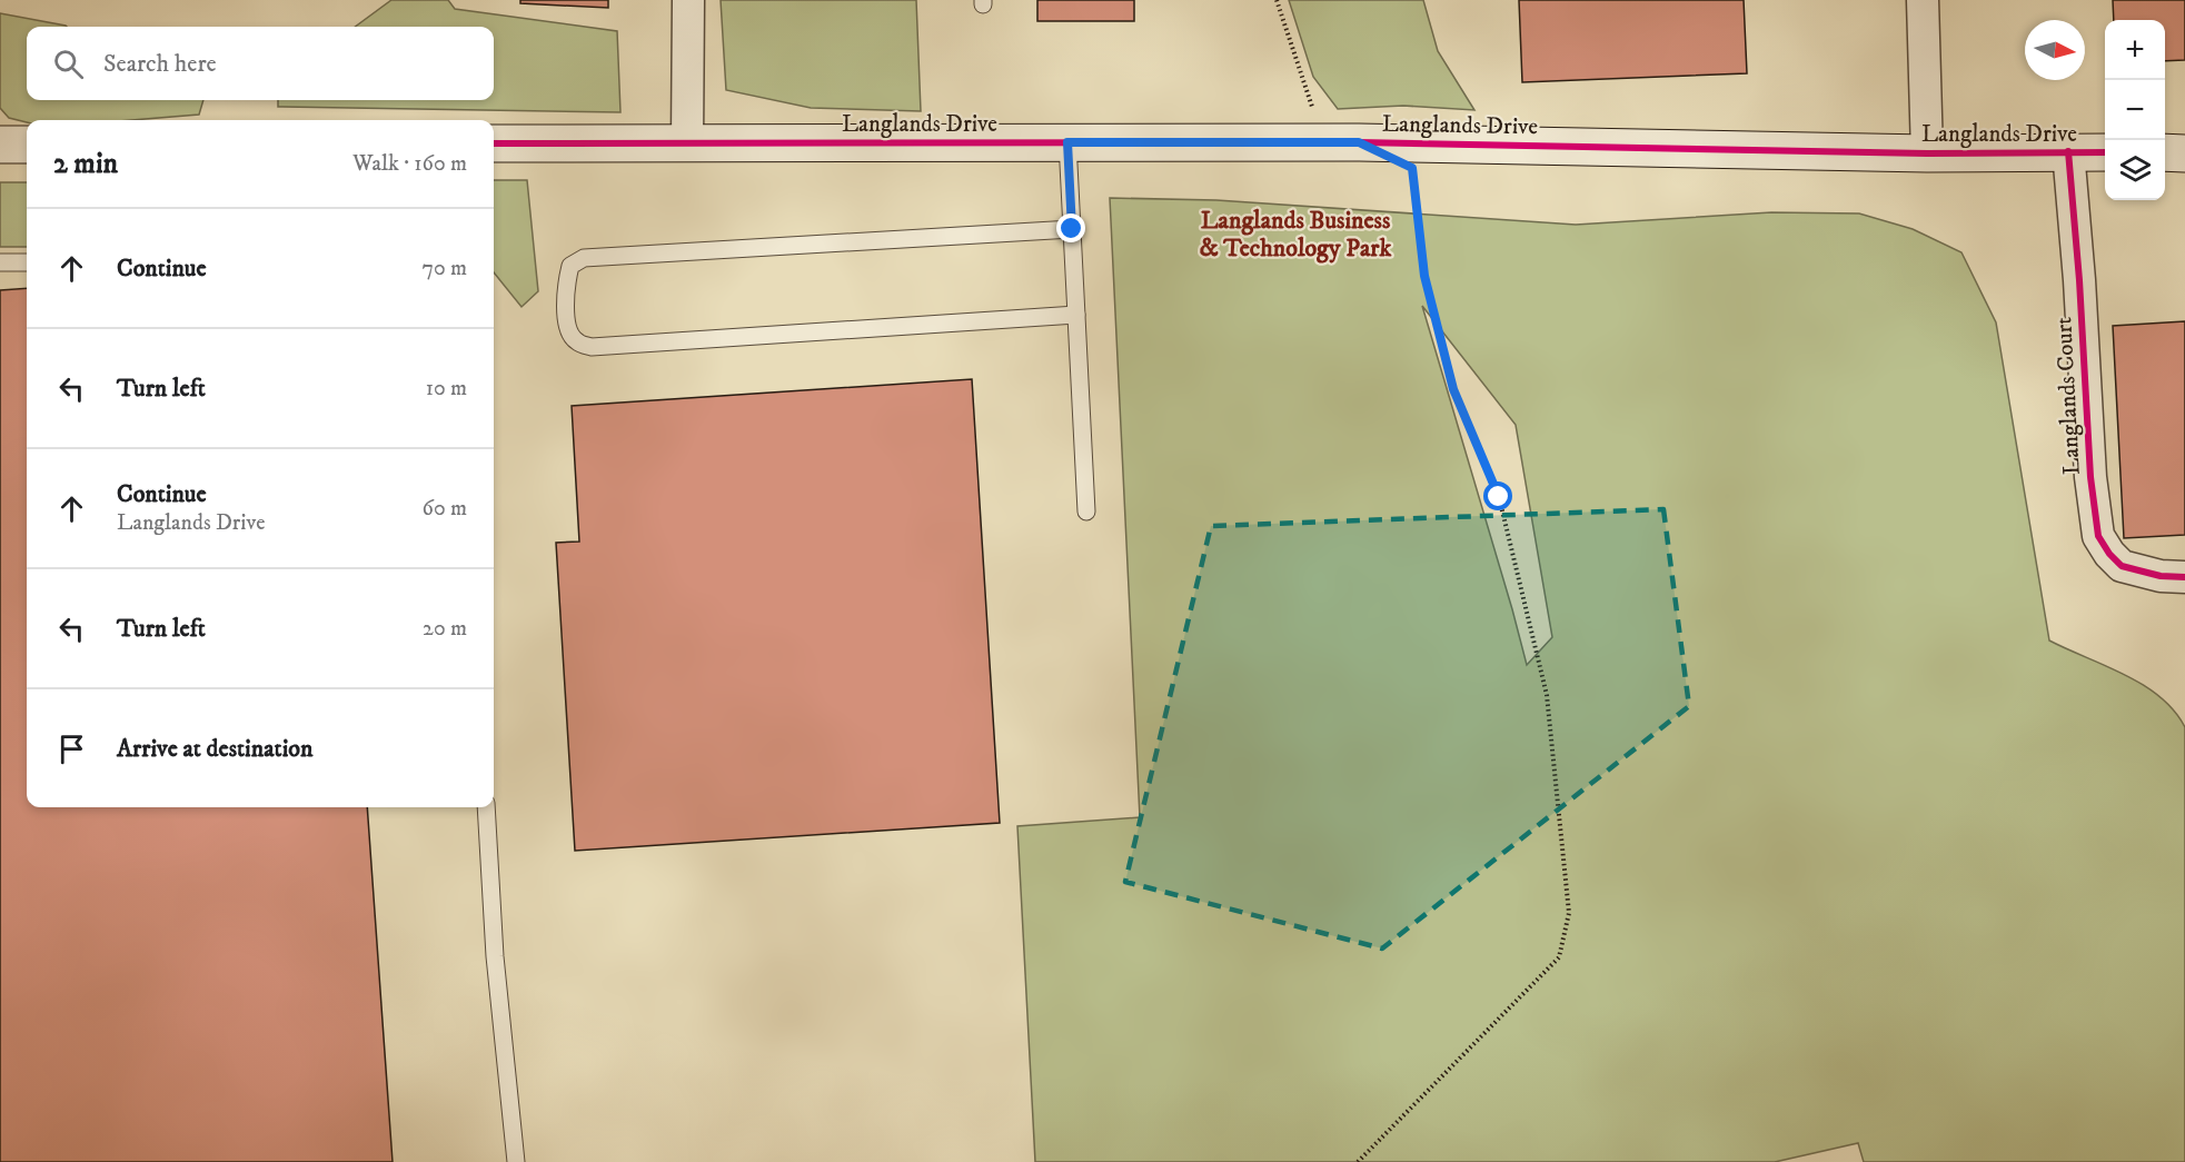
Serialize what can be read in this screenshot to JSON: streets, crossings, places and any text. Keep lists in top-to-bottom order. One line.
{"streets":{"street":["Langlands Drive","Langlands Court"]},"crossings":[["Langlands Drive","Langlands Court"]],"districts":["Langlands Business & Technology Park"],"north":"right","page":{"map_buttons":["+","−"],"search":"Search here","heading":["2 min","Walk · 160 m"],"list":[["Continue","70 m"],["Turn left","10 m"],["Continue","Langlands Drive","60 m"],["Turn left","20 m"],"Arrive at destination"]}}
